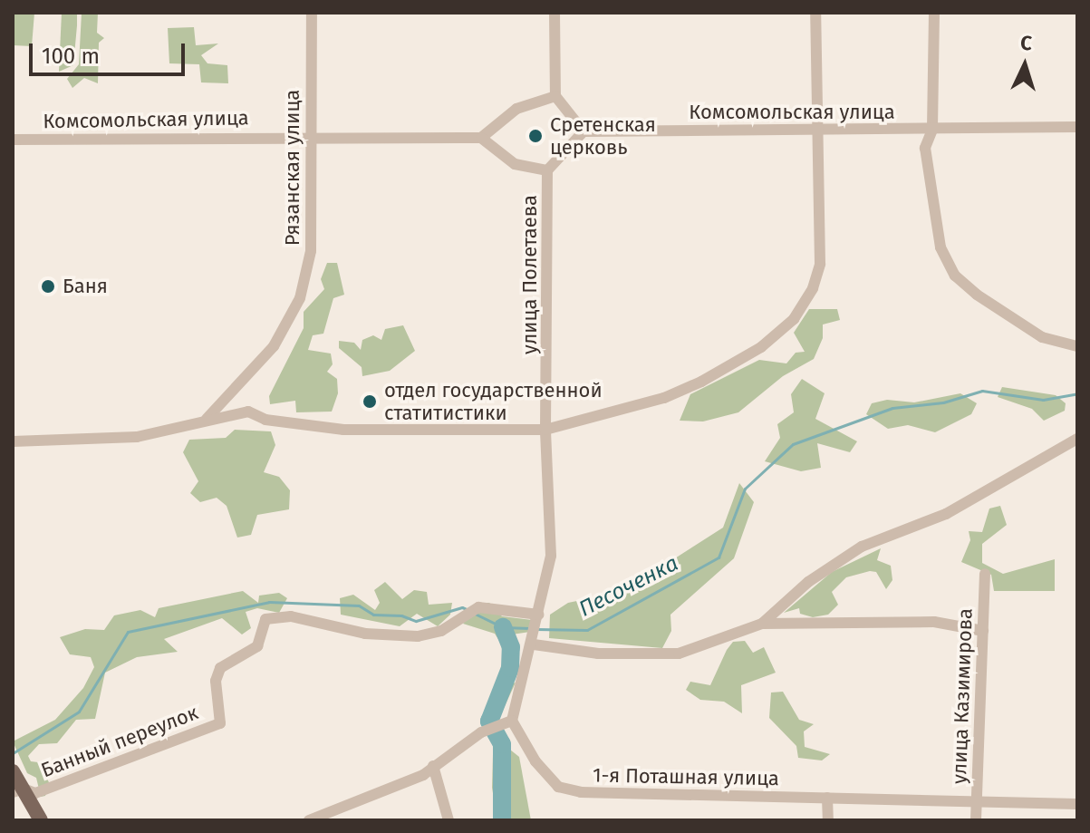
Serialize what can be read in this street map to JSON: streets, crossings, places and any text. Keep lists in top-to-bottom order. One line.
{"streets":{"street":["Комсомольская улица","Рязанская улица","улица Полетаева","улица Казимирова","Банный переулок","1-я Поташная улица"]},"crossings":[["Комсомольская улица","Рязанская улица"],["улица Полетаева","Банный переулок"],["улица Полетаева","1-я Поташная улица"],["улица Казимирова","1-я Поташная улица"]],"water":["Песоченка"],"places":["Сретенская церковь","Баня","отдел государственной статитистики"],"scale_bar":"100 m","north":"top"}
